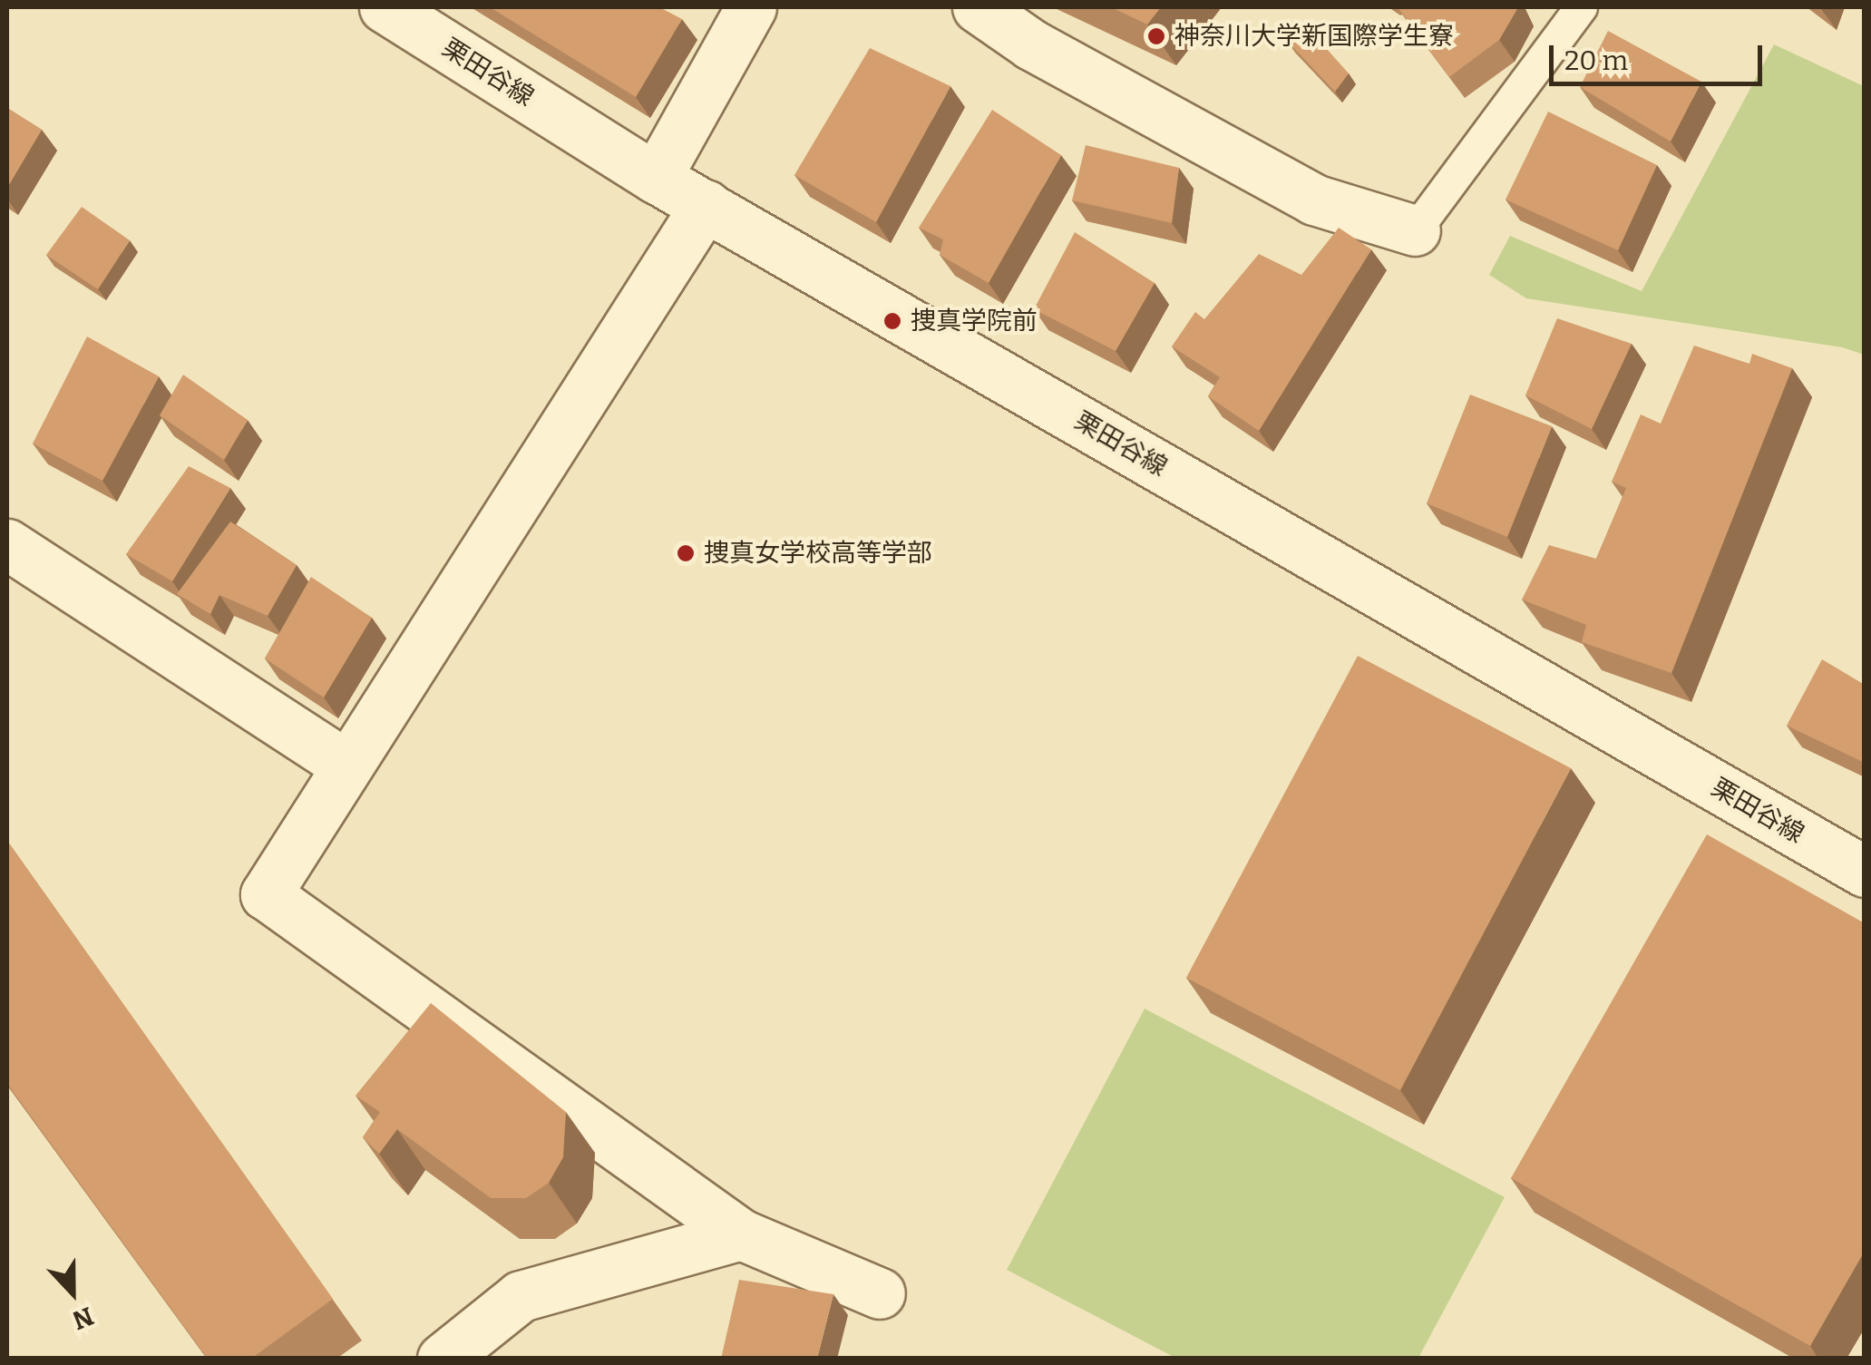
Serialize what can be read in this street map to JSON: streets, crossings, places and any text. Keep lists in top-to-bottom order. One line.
{"streets":{"street":["栗田谷線"]},"places":["神奈川大学新国際学生寮","捜真学院前","捜真女学校高等学部"],"scale_bar":"20 m","north":"bottom"}
